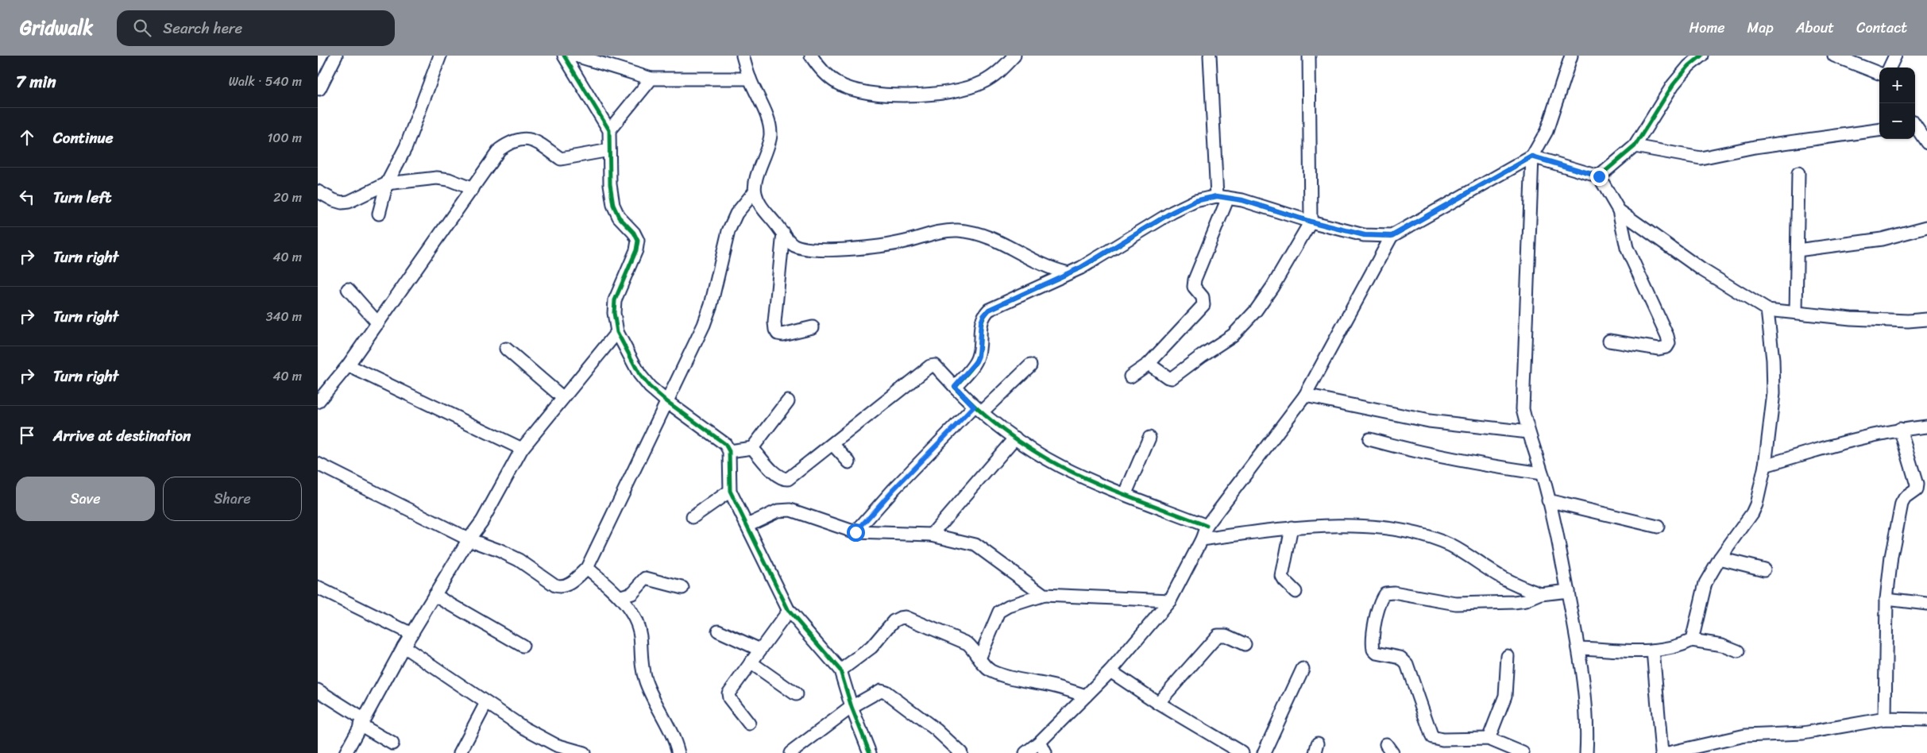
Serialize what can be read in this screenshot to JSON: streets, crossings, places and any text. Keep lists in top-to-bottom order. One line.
{"page":{"header":"Gridwalk","search":"Search here","nav":["Home","Map","About","Contact"],"heading":["7 min","Walk · 540 m"],"map_buttons":["+","−"],"list":[["Continue","100 m"],["Turn left","20 m"],["Turn right","40 m"],["Turn right","340 m"],["Turn right","40 m"],"Arrive at destination"],"buttons":["Save","Share"]}}
